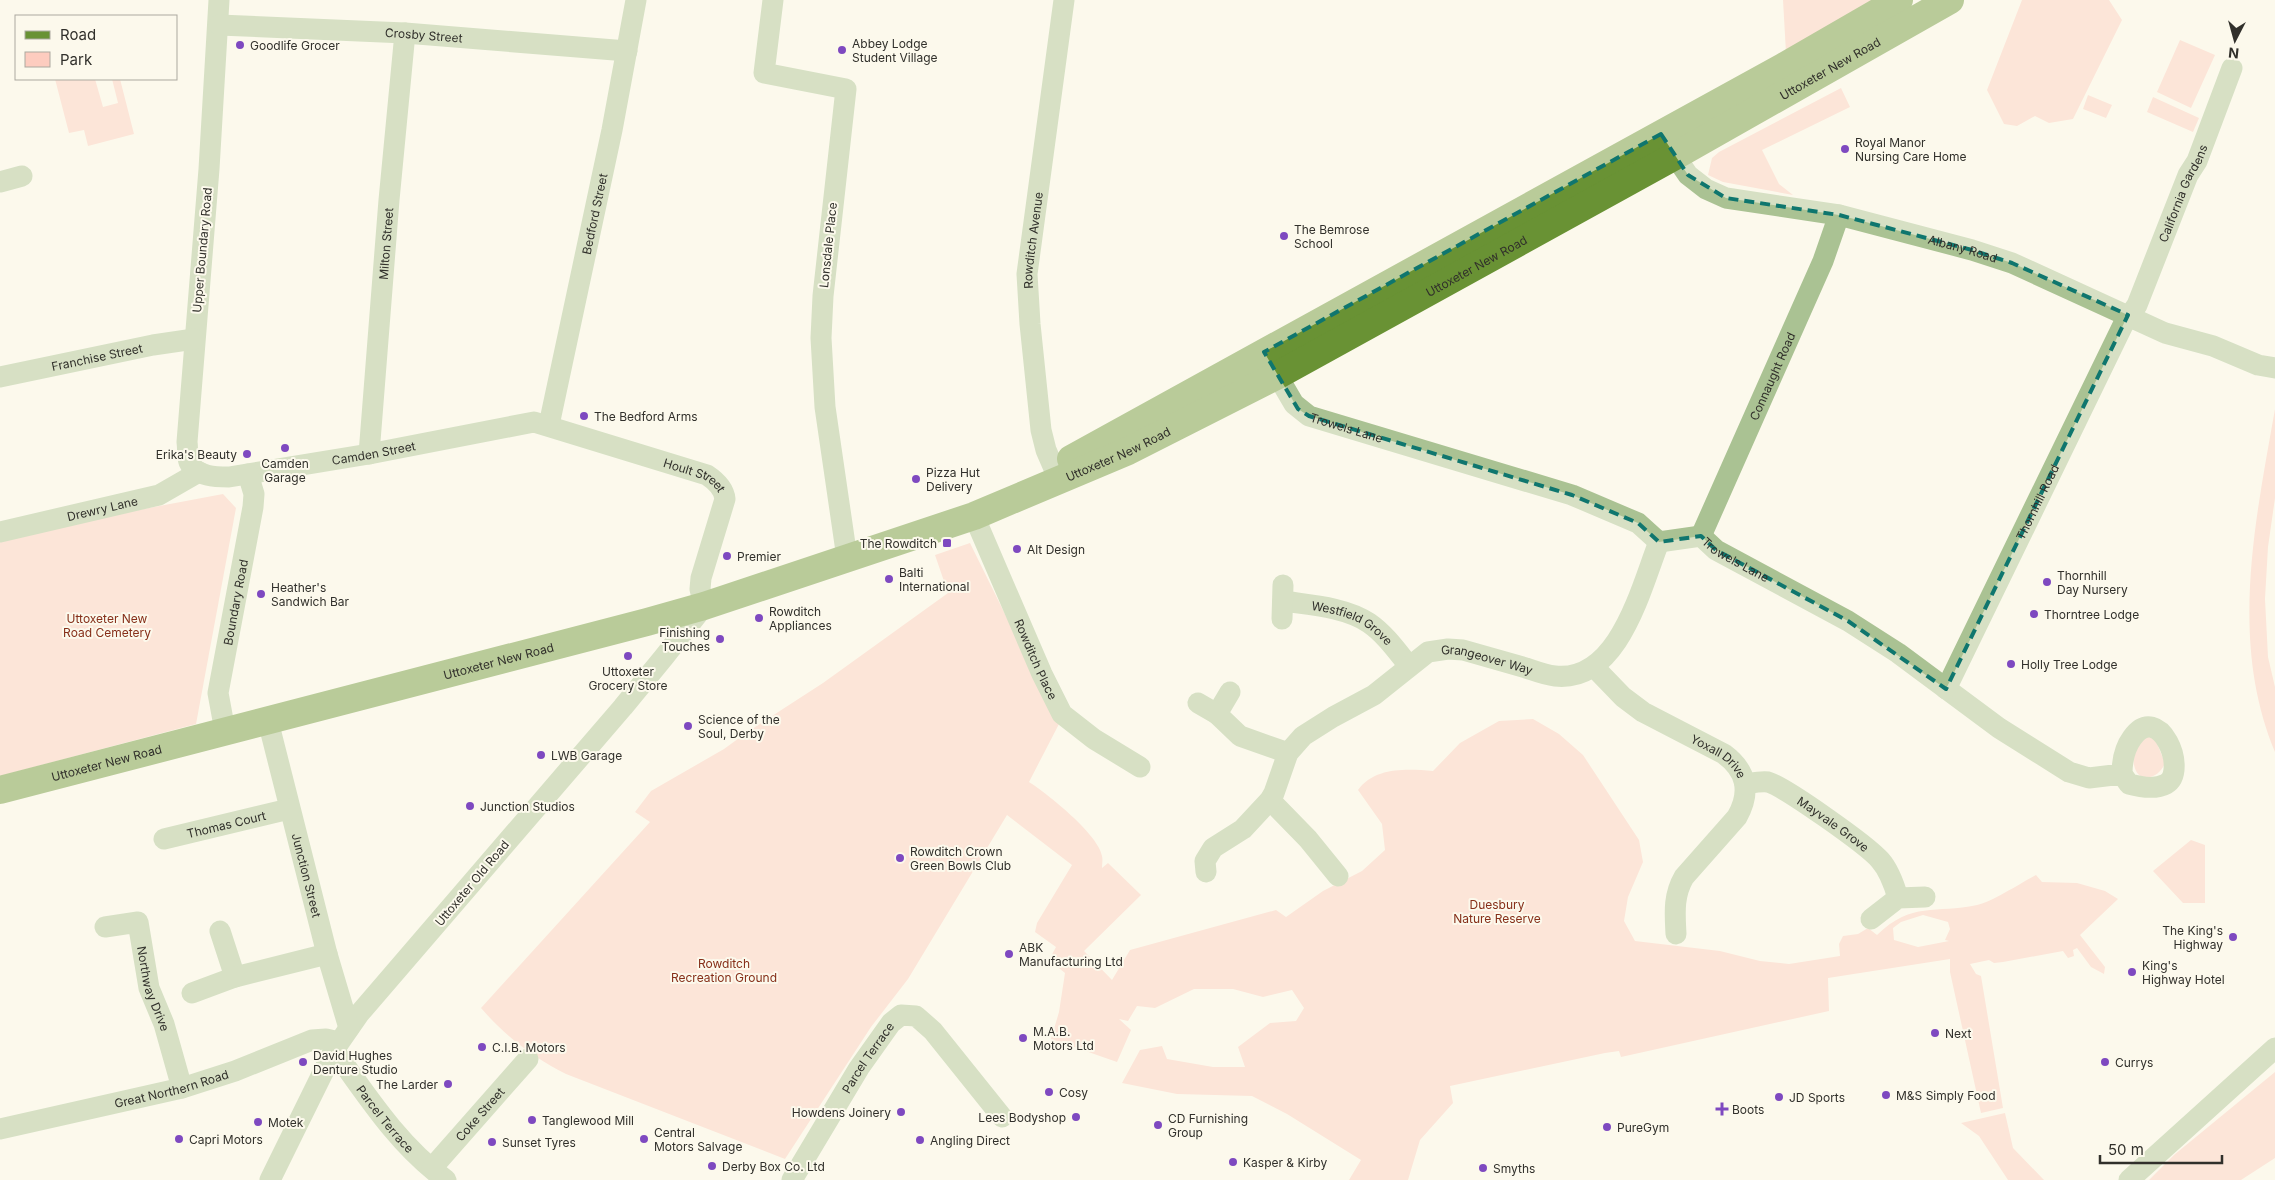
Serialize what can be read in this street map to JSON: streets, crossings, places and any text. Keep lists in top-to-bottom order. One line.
{"streets":{"main road":["Uttoxeter New Road"],"street":["Crosby Street","California Gardens","Bedford Street","Rowditch Avenue","Milton Street","Lonsdale Place","Albany Road","Upper Boundary Road","Franchise Street","Connaught Road","Trowels Lane","Camden Street","Hoult Street","Thornhill Road","Drewry Lane","Boundary Road","Westfield Grove","Rowditch Place","Grangeover Way","Yoxall Drive","Thomas Court","Mayvale Grove","Junction Street","Uttoxeter Old Road","Northway Drive","Parcel Terrace","Great Northern Road","Coke Street"]},"crossings":[["Crosby Street","Bedford Street"],["Crosby Street","Milton Street"],["Crosby Street","Upper Boundary Road"],["Uttoxeter New Road","Rowditch Avenue"],["Uttoxeter New Road","Lonsdale Place"],["Uttoxeter New Road","Albany Road"],["Uttoxeter New Road","Trowels Lane"],["Uttoxeter New Road","Hoult Street"],["Uttoxeter New Road","Boundary Road"],["Uttoxeter New Road","Rowditch Place"],["Uttoxeter New Road","Junction Street"],["Uttoxeter New Road","Uttoxeter Old Road"],["California Gardens","Albany Road"],["California Gardens","Thornhill Road"],["Bedford Street","Camden Street"],["Bedford Street","Hoult Street"],["Milton Street","Camden Street"],["Albany Road","Connaught Road"],["Albany Road","Thornhill Road"],["Upper Boundary Road","Franchise Street"],["Upper Boundary Road","Camden Street"],["Upper Boundary Road","Drewry Lane"],["Connaught Road","Trowels Lane"],["Trowels Lane","Thornhill Road"],["Trowels Lane","Grangeover Way"],["Camden Street","Hoult Street"],["Camden Street","Drewry Lane"],["Camden Street","Boundary Road"],["Hoult Street","Uttoxeter Old Road"],["Westfield Grove","Grangeover Way"],["Grangeover Way","Yoxall Drive"],["Yoxall Drive","Mayvale Grove"],["Thomas Court","Junction Street"],["Junction Street","Uttoxeter Old Road"],["Junction Street","Parcel Terrace"],["Junction Street","Great Northern Road"],["Uttoxeter Old Road","Parcel Terrace"],["Uttoxeter Old Road","Great Northern Road"],["Northway Drive","Great Northern Road"],["Parcel Terrace","Great Northern Road"],["Parcel Terrace","Coke Street"]],"parks":["Uttoxeter New Road Cemetery","Duesbury Nature Reserve","Rowditch Recreation Ground"],"places":{"other":["Goodlife Grocer","Abbey Lodge Student Village","Royal Manor Nursing Care Home","The Bemrose School","The Bedford Arms","Camden Garage","Erika's Beauty","Pizza Hut Delivery","Alt Design","Premier","Balti International","Thornhill Day Nursery","Heather's Sandwich Bar","Thorntree Lodge","Rowditch Appliances","Finishing Touches","Uttoxeter Grocery Store","Holly Tree Lodge","Science of the Soul, Derby","LWB Garage","Junction Studios","Rowditch Crown Green Bowls Club","The King's Highway","ABK Manufacturing Ltd","King's Highway Hotel","Next","M.A.B. Motors Ltd","C.I.B. Motors","David Hughes Denture Studio","Currys","The Larder","Cosy","M&S Simply Food","JD Sports","Howdens Joinery","Lees Bodyshop","Tanglewood Mill","Motek","CD Furnishing Group","PureGym","Capri Motors","Central Motors Salvage","Angling Direct","Sunset Tyres","Kasper & Kirby","Derby Box Co. Ltd","Smyths"],"transit":["The Rowditch"],"health":["Boots"]},"legend":["Road","Park"],"scale_bar":"50 m","north":"bottom"}
